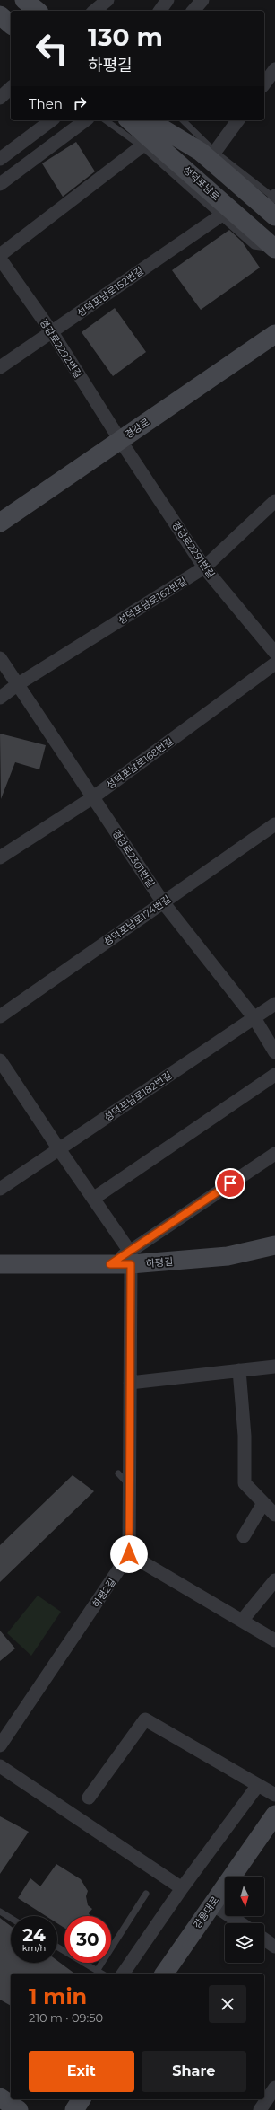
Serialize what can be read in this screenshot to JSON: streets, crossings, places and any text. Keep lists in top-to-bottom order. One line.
{"streets":{"street":["성덕포남로","성덕포남로152번길","경강로2292번길","경강로","경강로2291번길","성덕포남로162번길","성덕포남로168번길","경강로2301번길","성덕포남로174번길","성덕포남로182번길","하평길","하평2길","강릉대로"]},"crossings":[["성덕포남로152번길","경강로2292번길"],["경강로2292번길","경강로"],["경강로2292번길","경강로2291번길"],["경강로","경강로2291번길"],["경강로2291번길","성덕포남로162번길"],["성덕포남로162번길","경강로2301번길"],["성덕포남로168번길","경강로2301번길"],["경강로2301번길","성덕포남로174번길"],["경강로2301번길","성덕포남로182번길"]],"north":"bottom","page":{"turn":["130 m","하평길"],"then":"Then","speed":"24 km/h","limit":"30","heading":["1 min","210 m · 09:50"],"buttons":["Exit","Share"]}}
